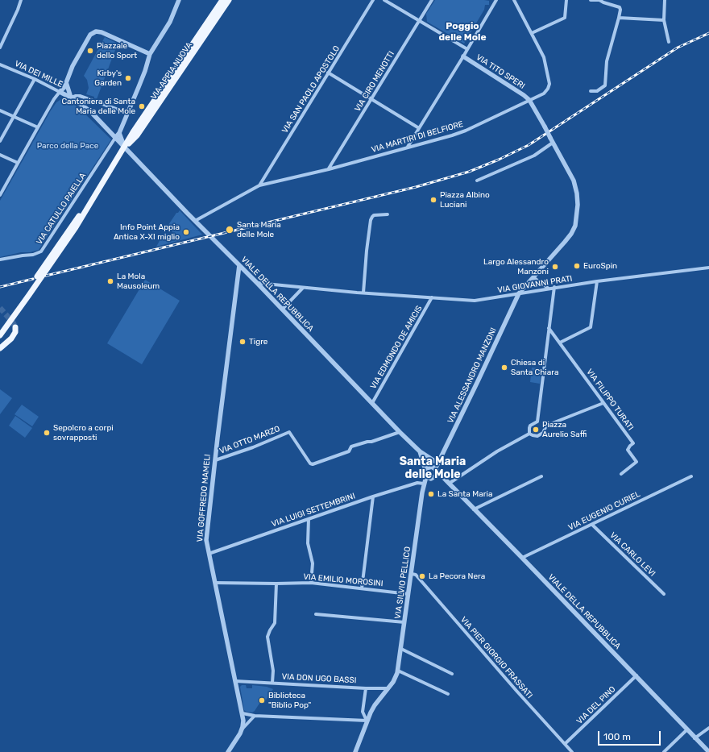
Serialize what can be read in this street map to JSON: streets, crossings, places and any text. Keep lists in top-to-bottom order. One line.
{"streets":{"main road":["VIA APPIA NUOVA"],"street":["VIA TITO SPERI","VIA DEI MILLE","VIA CIRO MENOTTI","VIA SAN PAOLO APOSTOLO","VIA MARTIRI DI BELFIORE","VIA CATULLO PAIELLA","VIA GIOVANNI PRATI","VIALE DELLA REPUBBLICA","VIA EDMONDO DE AMICIS","VIA ALESSANDRO MANZONI","VIA FILIPPO TURATI","VIA OTTO MARZO","VIA GOFFREDO MAMELI","VIA LUIGI SETTEMBRINI","VIA EUGENIO CURIEL","VIA CARLO LEVI","VIA EMILIO MOROSINI","VIA SILVIO PELLICO","VIA PIER GIORGIO FRASSATI","VIA DON UGO BASSI","VIA DEL PINO"]},"crossings":[["VIA APPIA NUOVA","VIA DEI MILLE"],["VIA APPIA NUOVA","VIALE DELLA REPUBBLICA"],["VIA TITO SPERI","VIA CIRO MENOTTI"],["VIA TITO SPERI","VIA MARTIRI DI BELFIORE"],["VIA DEI MILLE","VIA CATULLO PAIELLA"],["VIA DEI MILLE","VIALE DELLA REPUBBLICA"],["VIA CIRO MENOTTI","VIA MARTIRI DI BELFIORE"],["VIA SAN PAOLO APOSTOLO","VIA MARTIRI DI BELFIORE"],["VIA MARTIRI DI BELFIORE","VIALE DELLA REPUBBLICA"],["VIA GIOVANNI PRATI","VIALE DELLA REPUBBLICA"],["VIA GIOVANNI PRATI","VIA EDMONDO DE AMICIS"],["VIA GIOVANNI PRATI","VIA ALESSANDRO MANZONI"],["VIALE DELLA REPUBBLICA","VIA EDMONDO DE AMICIS"],["VIALE DELLA REPUBBLICA","VIA ALESSANDRO MANZONI"],["VIALE DELLA REPUBBLICA","VIA OTTO MARZO"],["VIALE DELLA REPUBBLICA","VIA GOFFREDO MAMELI"],["VIALE DELLA REPUBBLICA","VIA EUGENIO CURIEL"],["VIALE DELLA REPUBBLICA","VIA SILVIO PELLICO"],["VIALE DELLA REPUBBLICA","VIA DEL PINO"],["VIA ALESSANDRO MANZONI","VIA SILVIO PELLICO"],["VIA OTTO MARZO","VIA GOFFREDO MAMELI"],["VIA GOFFREDO MAMELI","VIA LUIGI SETTEMBRINI"],["VIA GOFFREDO MAMELI","VIA DON UGO BASSI"],["VIA LUIGI SETTEMBRINI","VIA SILVIO PELLICO"],["VIA EUGENIO CURIEL","VIA CARLO LEVI"],["VIA EMILIO MOROSINI","VIA SILVIO PELLICO"],["VIA EMILIO MOROSINI","VIA DON UGO BASSI"],["VIA SILVIO PELLICO","VIA PIER GIORGIO FRASSATI"],["VIA SILVIO PELLICO","VIA DON UGO BASSI"],["VIA PIER GIORGIO FRASSATI","VIA DEL PINO"]],"districts":["Poggio delle Mole","Santa Maria delle Mole"],"parks":["Parco della Pace"],"places":["Piazzale dello Sport","Kirby's Garden","Cantoniera di Santa Maria delle Mole","Piazza Albino Luciani","Santa Maria delle Mole","Info Point Appia Antica X-XI miglio","EuroSpin","Largo Alessandro Manzoni","La Mola Mausoleum","Tigre","Chiesa di Santa Chiara","Piazza Aurelio Saffi","Sepolcro a corpi sovrapposti","La Santa Maria","La Pecora Nera","Biblioteca \"Biblio Pop\""],"scale_bar":"100 m"}
